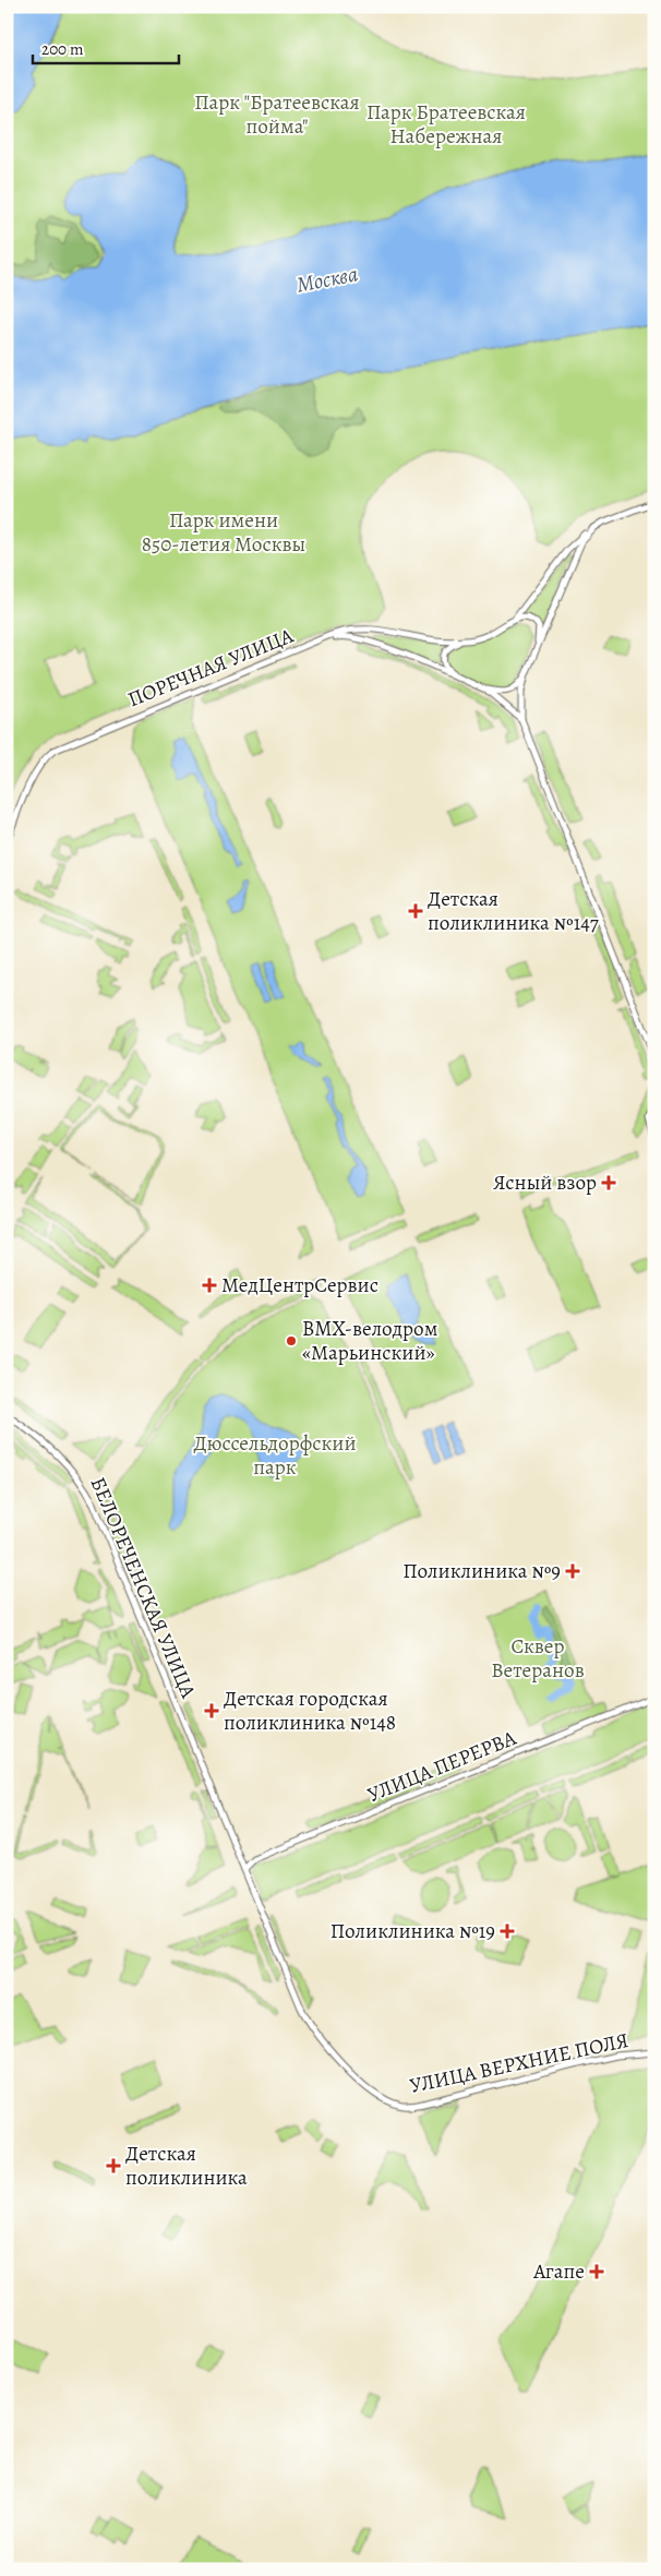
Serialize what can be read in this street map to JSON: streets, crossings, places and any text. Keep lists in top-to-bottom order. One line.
{"streets":{"main road":["ПОРЕЧНАЯ УЛИЦА","БЕЛОРЕЧЕНСКАЯ УЛИЦА","УЛИЦА ПЕРЕРВА","УЛИЦА ВЕРХНИЕ ПОЛЯ"]},"crossings":[["БЕЛОРЕЧЕНСКАЯ УЛИЦА","УЛИЦА ПЕРЕРВА"],["БЕЛОРЕЧЕНСКАЯ УЛИЦА","УЛИЦА ВЕРХНИЕ ПОЛЯ"]],"water":["Москва"],"parks":["Парк \"Братеевская пойма\"","Парк Братеевская Набережная","Парк имени 850-летия Москвы","Дюссельдорфский парк","Сквер Ветеранов"],"places":{"health":["Детская поликлиника №147","Ясный взор","МедЦентрСервис","Поликлиника №9","Детская городская поликлиника №148","Поликлиника №19","Детская поликлиника","Агапе"],"other":["BMX-велодром «Марьинский»"]},"scale_bar":"200 m"}
